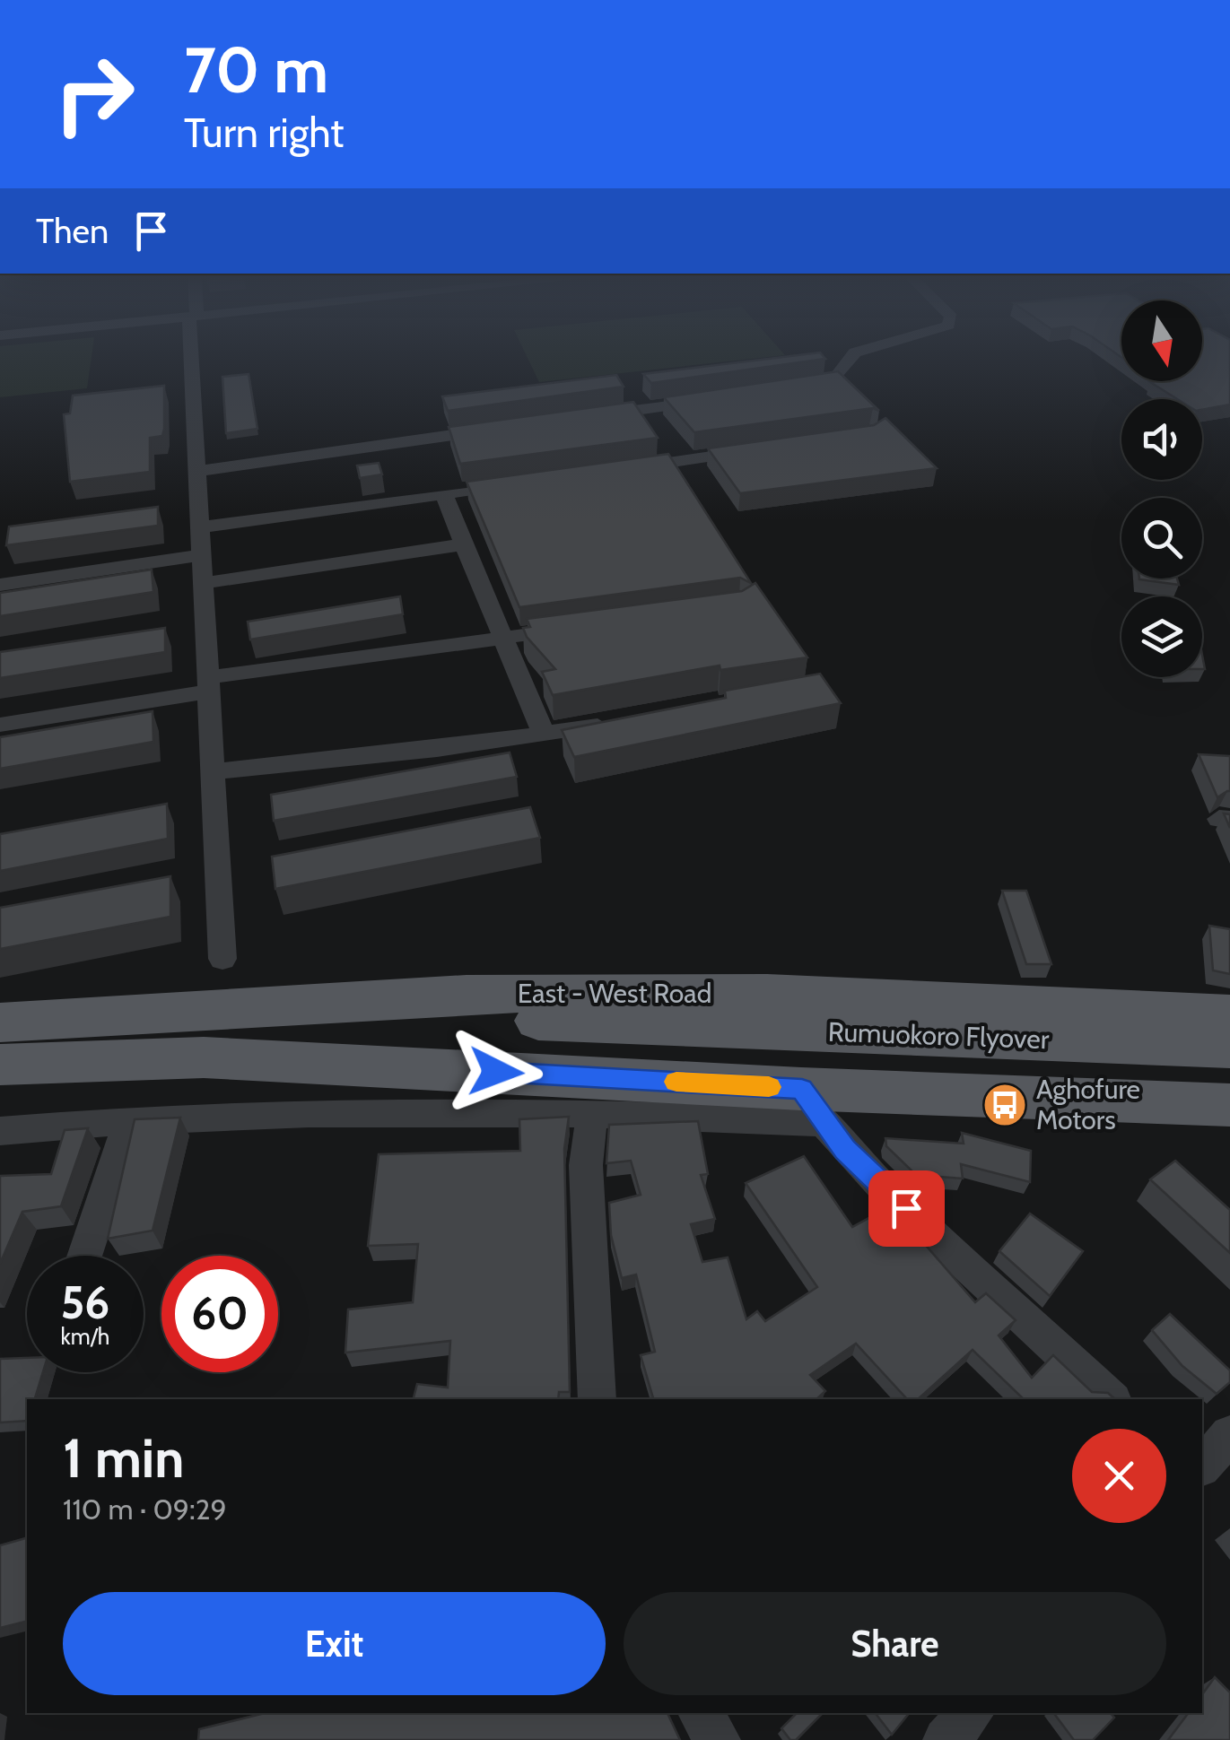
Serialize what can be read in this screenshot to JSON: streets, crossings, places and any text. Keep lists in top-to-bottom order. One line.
{"streets":{"main road":["East - West Road","Rumuokoro Flyover"]},"places":{"bus stop":["Aghofure Motors"]},"north":"bottom","page":{"turn":["70 m","Turn right"],"then":"Then","speed":"56 km/h","limit":"60","heading":["1 min","110 m · 09:29"],"buttons":["Exit","Share"]}}
